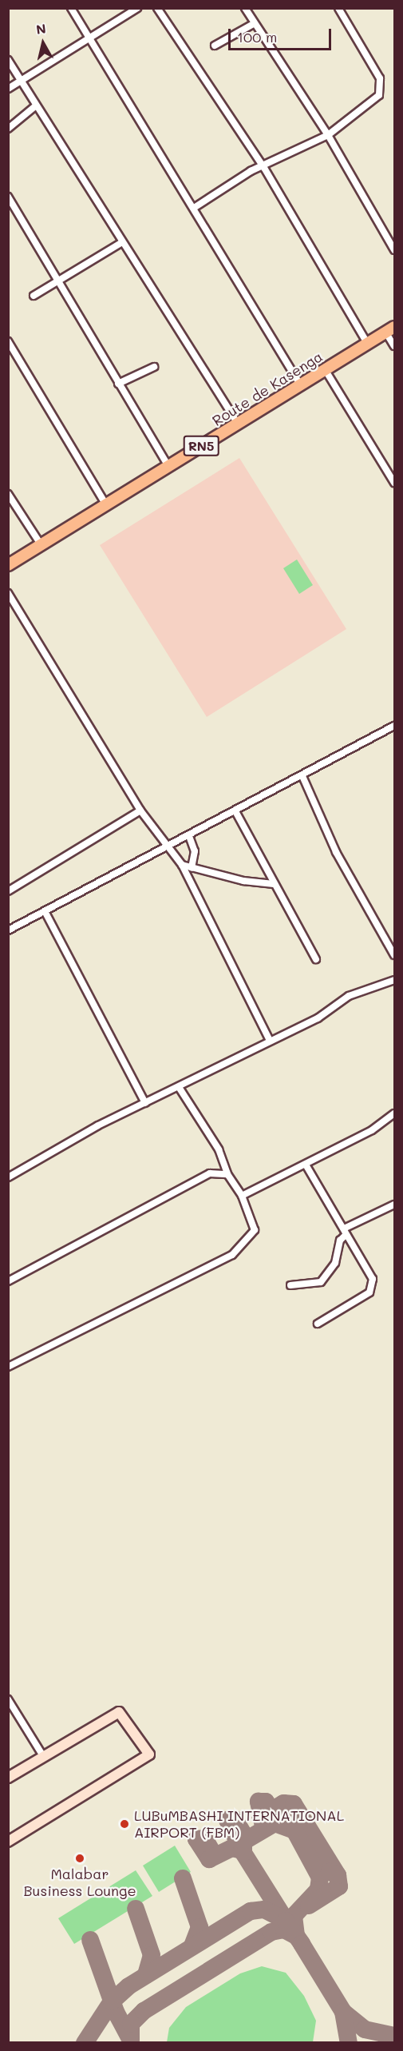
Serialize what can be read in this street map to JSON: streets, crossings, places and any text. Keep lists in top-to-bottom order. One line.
{"streets":{"highway":["Route de Kasenga","RN5"]},"places":["LUBuMBASHI INTERNATIONAL AIRPORT (FBM)","Malabar Business Lounge"],"scale_bar":"100 m","north":"top"}
